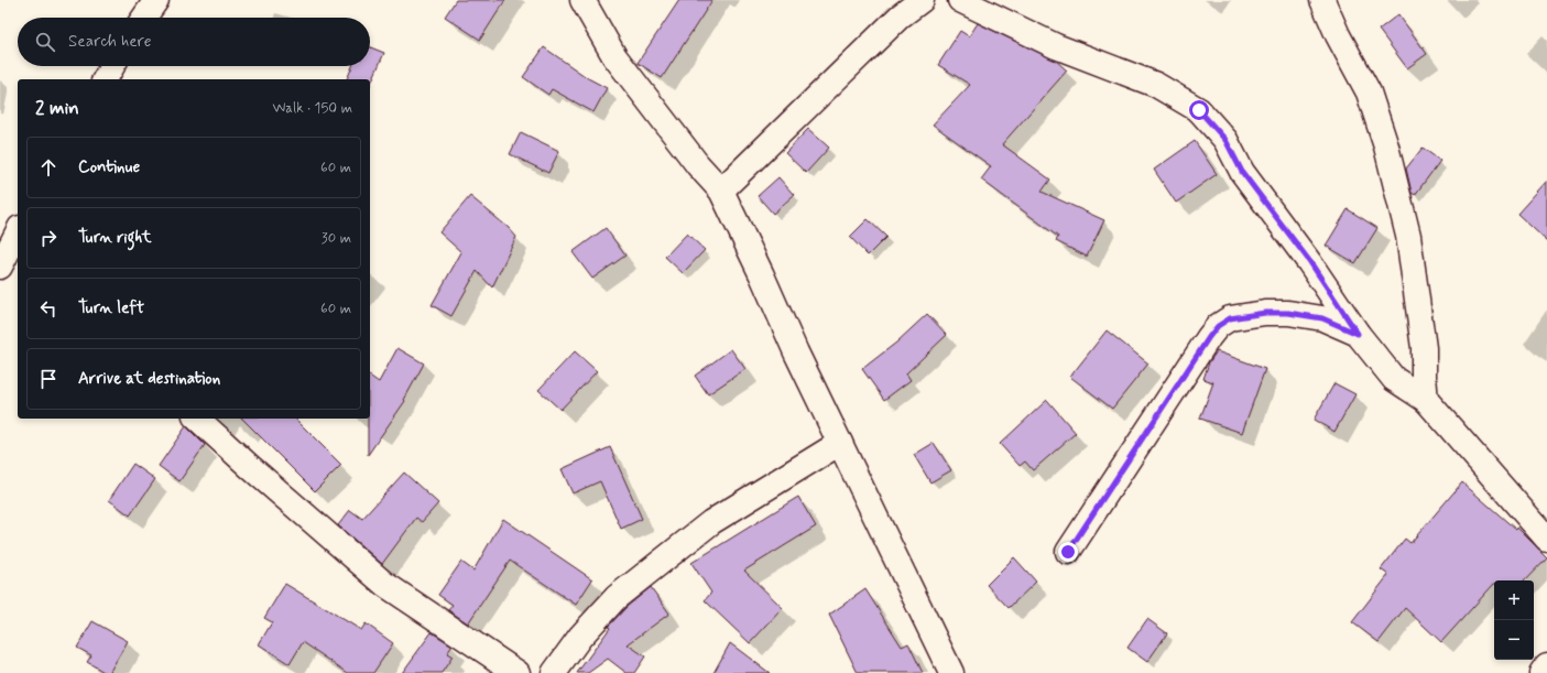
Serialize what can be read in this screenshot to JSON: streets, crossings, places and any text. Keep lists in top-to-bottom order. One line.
{"page":{"search":"Search here","heading":["2 min","Walk · 150 m"],"list":[["Continue","60 m"],["Turn right","30 m"],["Turn left","60 m"],"Arrive at destination"],"map_buttons":["+","−"]}}
